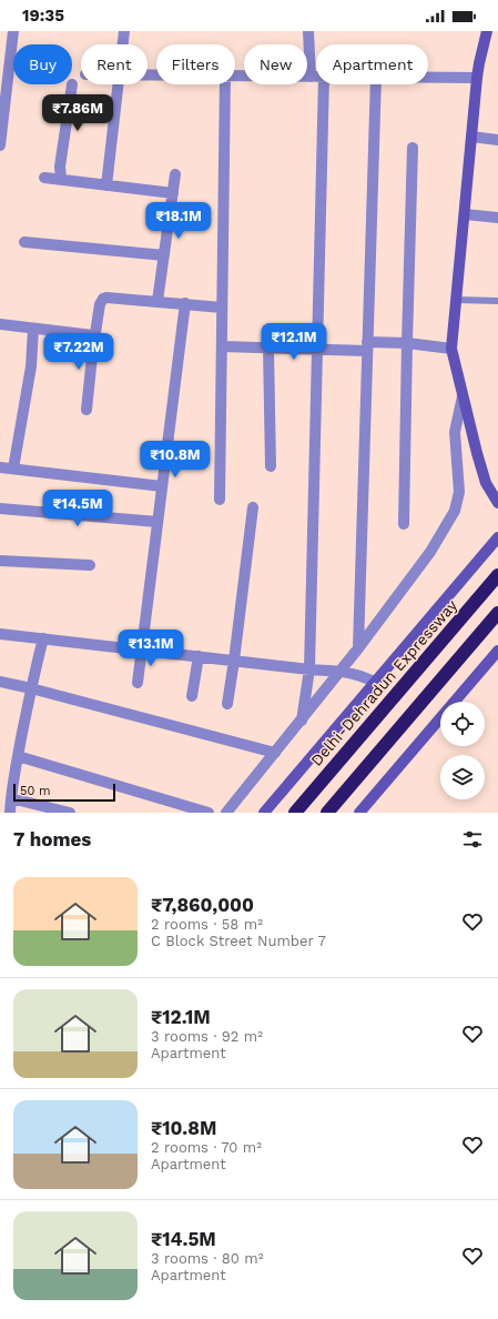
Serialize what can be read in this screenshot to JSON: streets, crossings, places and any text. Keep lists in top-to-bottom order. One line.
{"streets":{"highway":["Delhi-Dehradun Expressway"]},"scale_bar":"50 m","page":{"status":"19:35","chip":["Buy","Rent","Filters","New","Apartment"],"price":["₹7.86M","₹18.1M","₹12.1M","₹7.22M","₹10.8M","₹14.5M","₹13.1M"],"scale":"50 m","heading":"7 homes","list":[{"name":"₹7,860,000","note":"2 rooms · 58 m² · C Block Street Number 7"},{"name":"₹12.1M","note":"3 rooms · 92 m² · Apartment"},{"name":"₹10.8M","note":"2 rooms · 70 m² · Apartment"},{"name":"₹14.5M","note":"3 rooms · 80 m² · Apartment"}]}}
